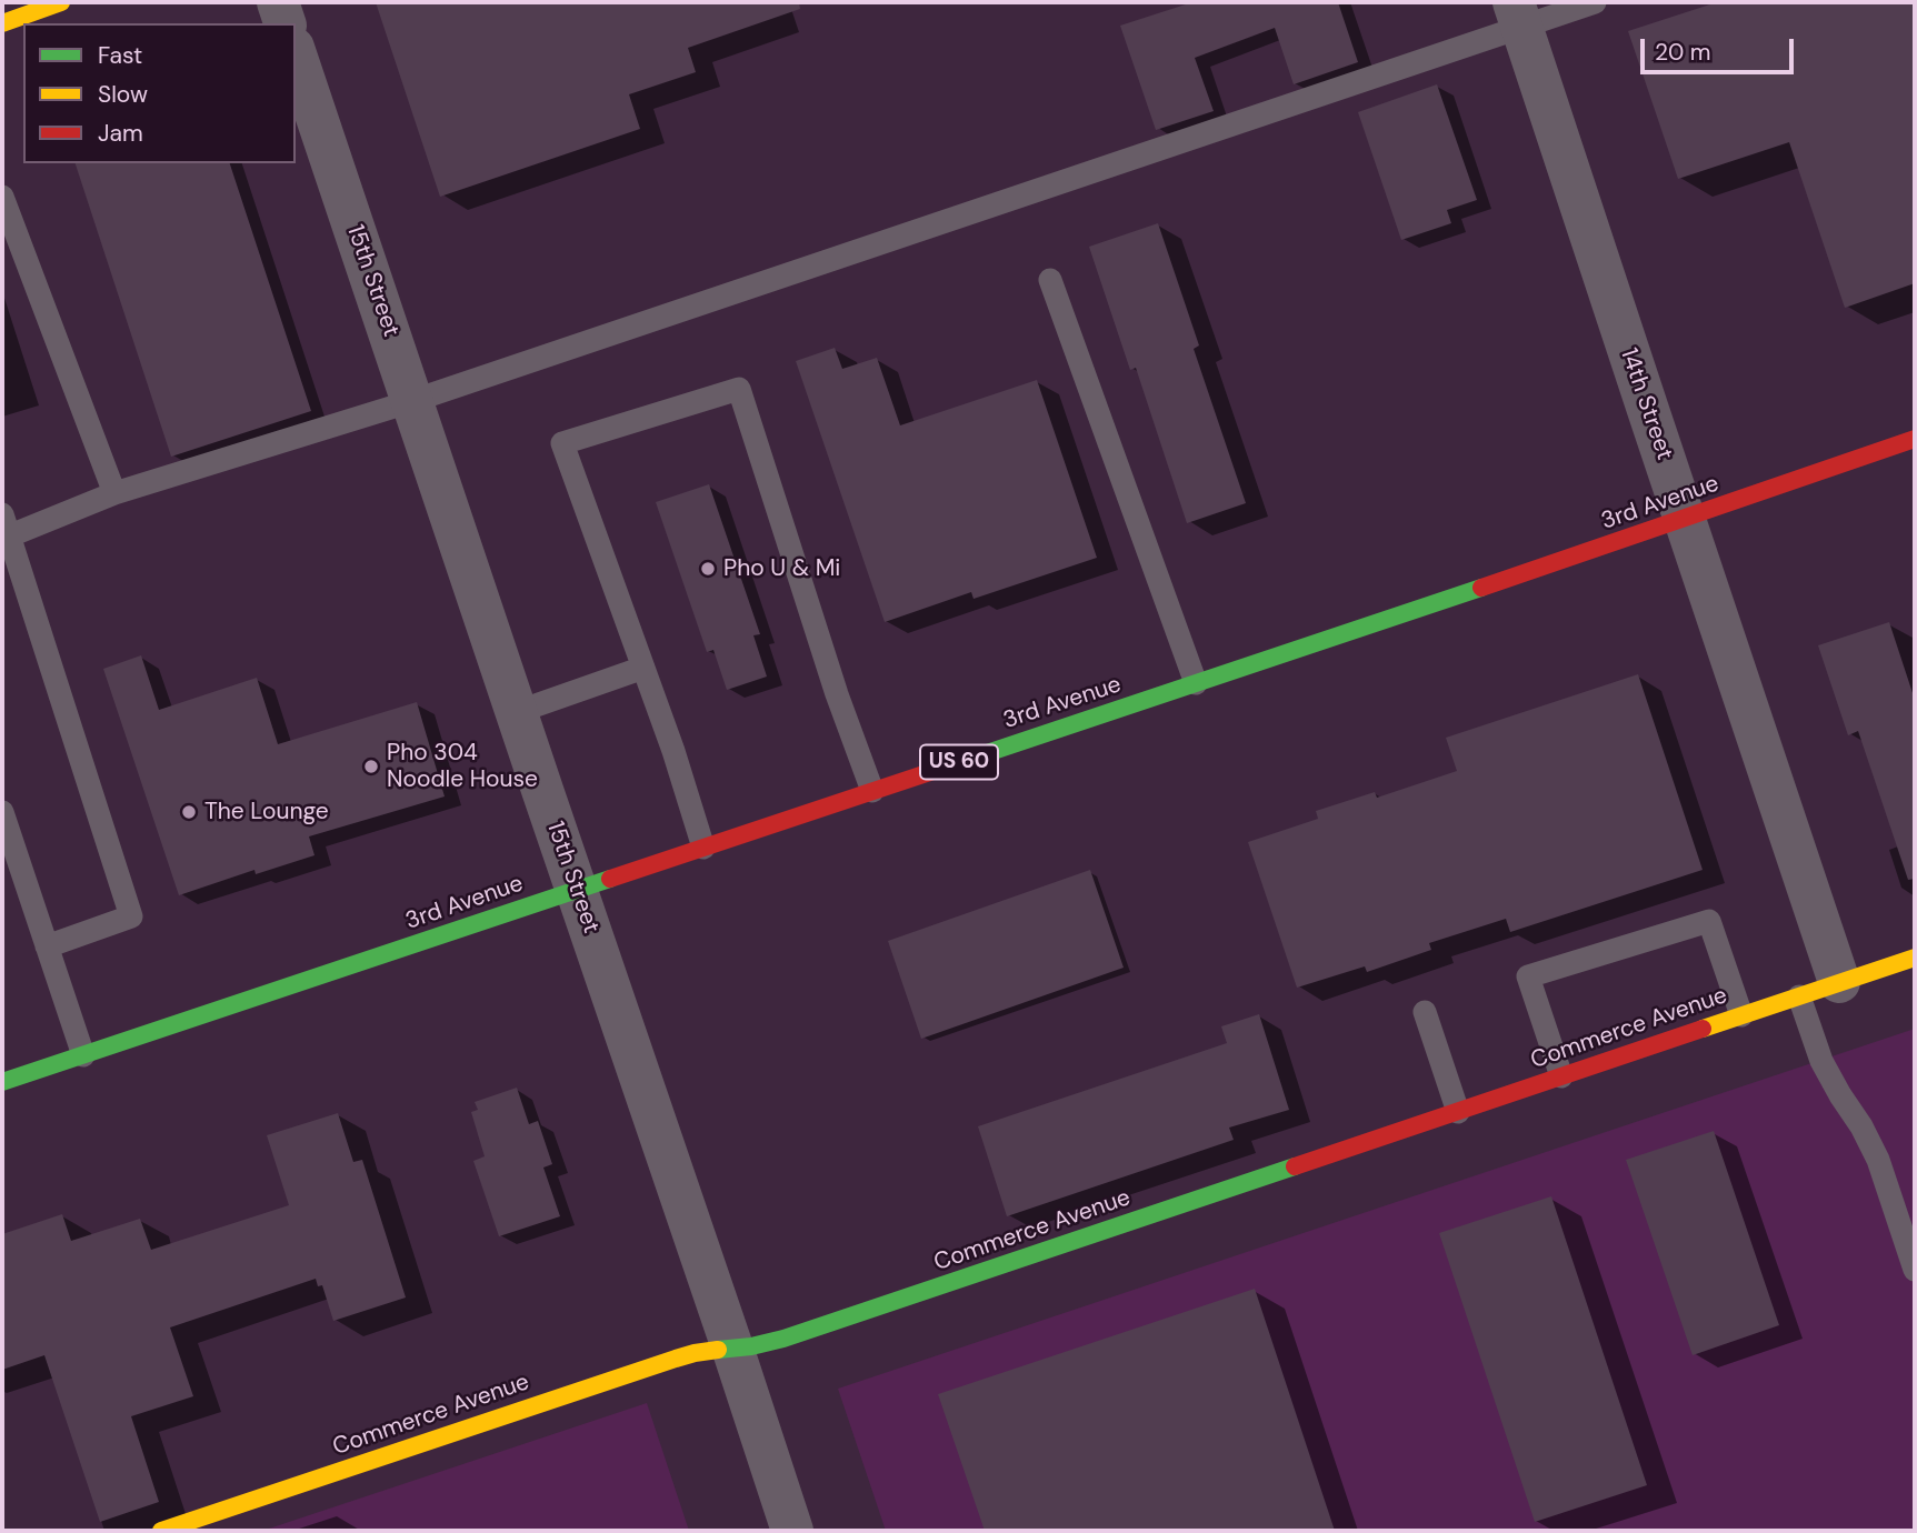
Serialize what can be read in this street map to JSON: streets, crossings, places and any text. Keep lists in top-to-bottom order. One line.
{"streets":{"main road":["3rd Avenue","US 60","Commerce Avenue"],"street":["15th Street","14th Street"]},"crossings":[["15th Street","3rd Avenue"],["15th Street","Commerce Avenue"],["14th Street","3rd Avenue"],["14th Street","Commerce Avenue"]],"places":["Pho U & Mi","Pho 304 Noodle House","The Lounge"],"legend":["Fast","Slow","Jam"],"scale_bar":"20 m"}
